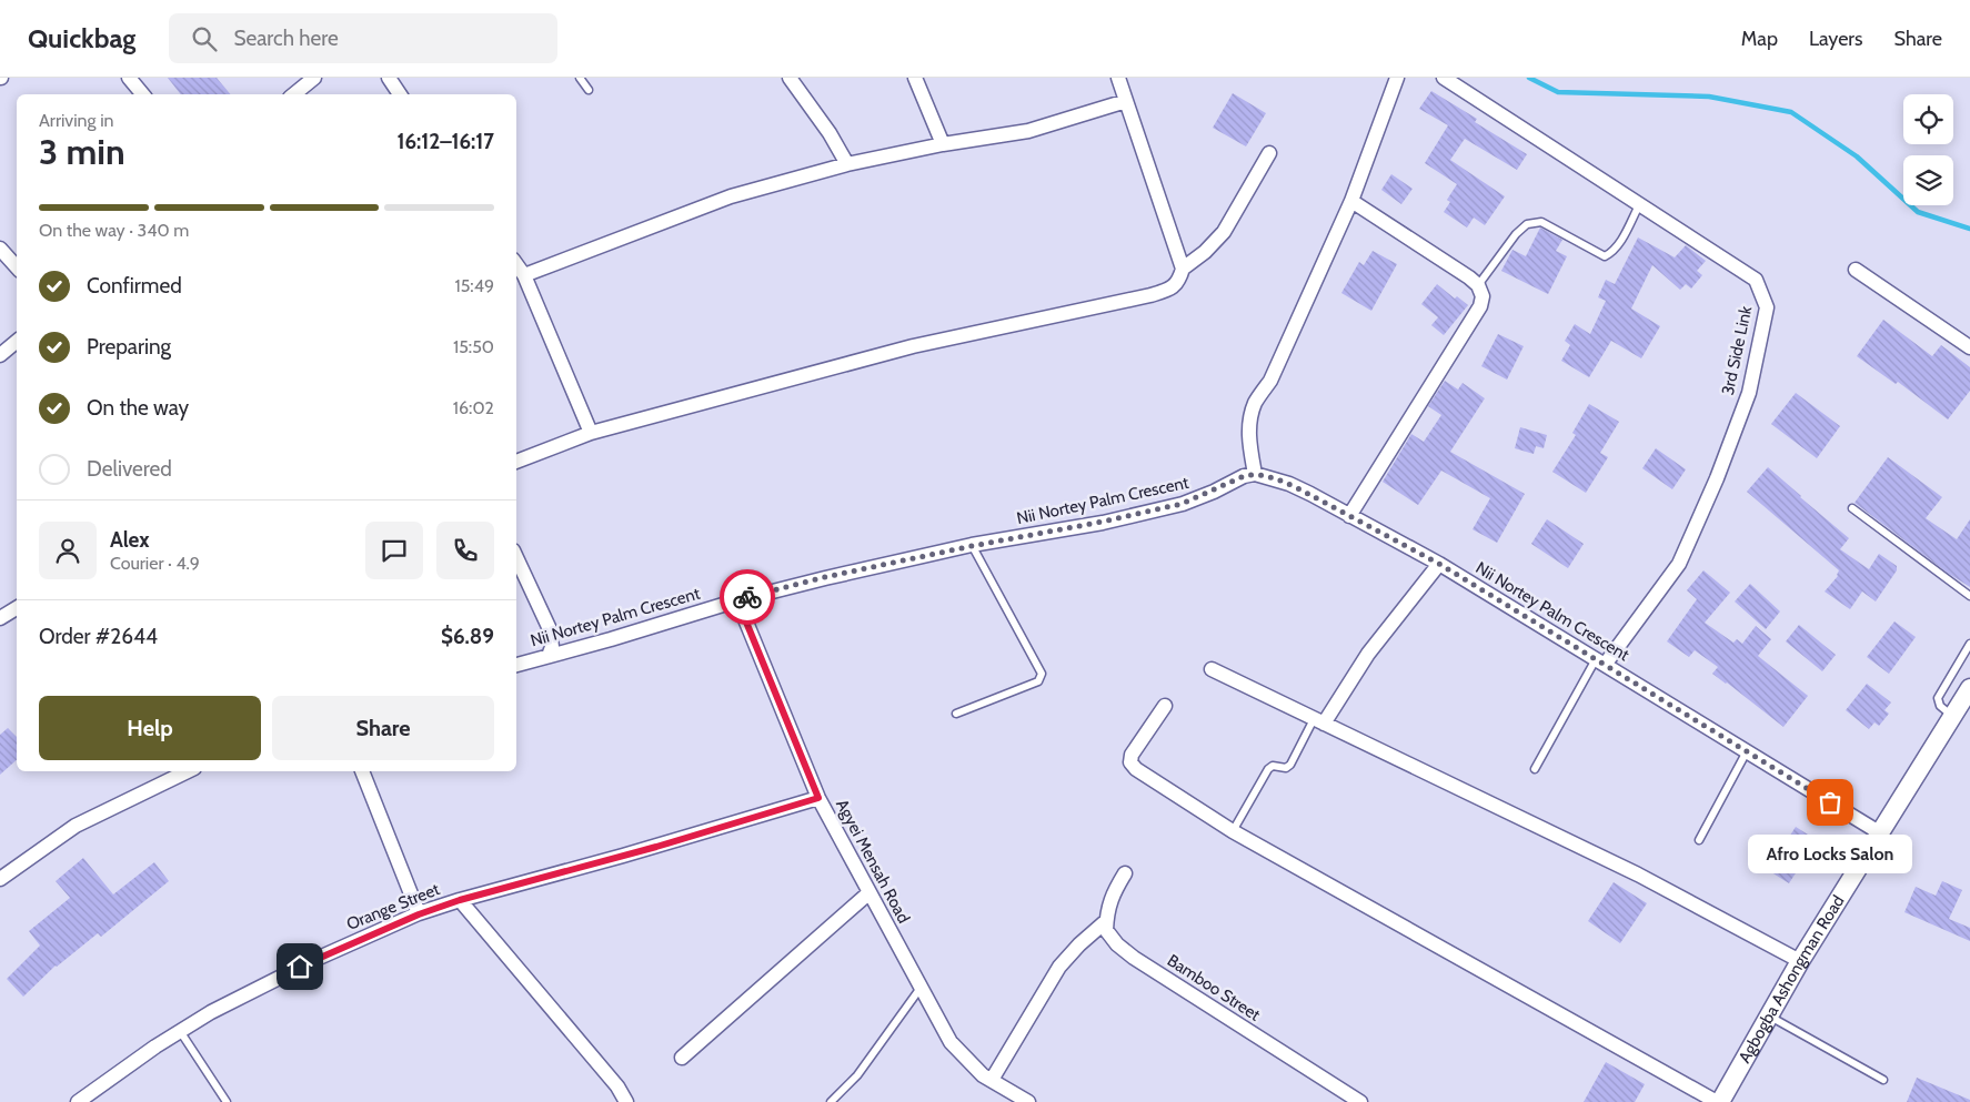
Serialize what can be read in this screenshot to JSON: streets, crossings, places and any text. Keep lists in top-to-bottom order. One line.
{"streets":{"street":["3rd Side Link","Nii Nortey Palm Crescent","Agyei Mensah Road","Orange Street","Agbogba Ashongman Road","Bamboo Street"]},"crossings":[["3rd Side Link","Nii Nortey Palm Crescent"],["Nii Nortey Palm Crescent","Agyei Mensah Road"],["Nii Nortey Palm Crescent","Agbogba Ashongman Road"],["Agyei Mensah Road","Orange Street"]],"places":["Afro Locks Salon"],"page":{"header":"Quickbag","search":"Search here","nav":["Map","Layers","Share"],"heading":["3 min","Arriving in","16:12–16:17"],"panel":["Alex","Courier · 4.9","Order #2644","$6.89"],"bar":"On the way · 340 m","list":[["Confirmed","15:49"],["Preparing","15:50"],["On the way","16:02"],"Delivered"],"buttons":["Help","Share"],"bubble":"Afro Locks Salon"}}
